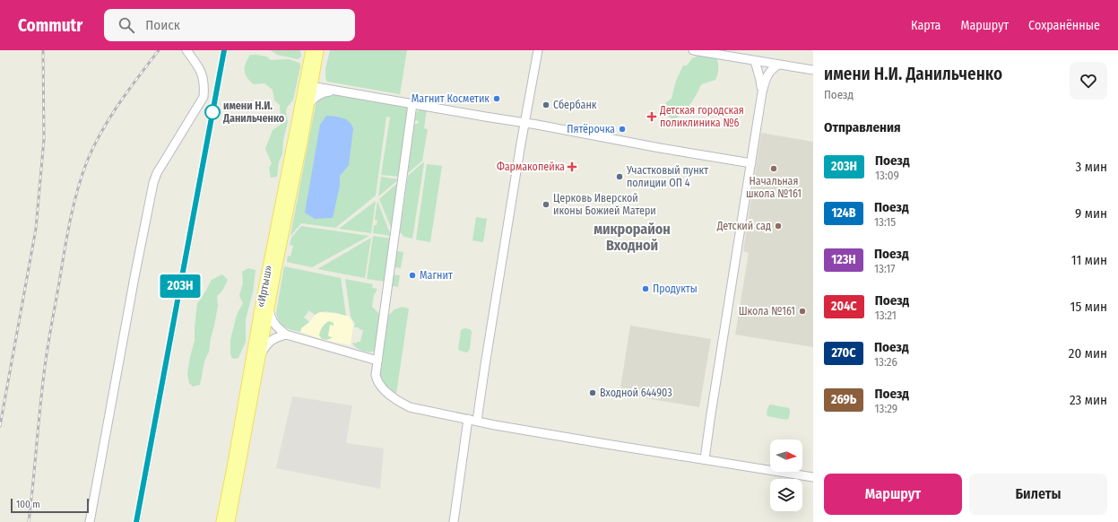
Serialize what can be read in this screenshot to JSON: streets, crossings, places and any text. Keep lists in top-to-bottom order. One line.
{"streets":{"main road":["«Иртыш»"]},"districts":["микрорайон Входной"],"places":{"other":["Магнит Косметик","Сбербанк","имени Н.И. Данильченко","Пятёрочка","Начальная школа №161","Участковый пункт полиции ОП 4","Церковь Иверской иконы Божией Матери","Детский сад","Магнит","Продукты","Школа №161","Входной 644903"],"health":["Детская городская поликлиника №6","Фармакопейка"]},"scale_bar":"100 m","north":"right","page":{"header":"Commutr","search":"Поиск","nav":["Карта","Маршрут","Сохранённые"],"on_map":"203Н","heading":[["имени Н.И. Данильченко","Поезд"],"Отправления"],"list":[{"mark":"203Н","name":"Поезд","note":"13:09","value":"3 мин"},{"mark":"124В","name":"Поезд","note":"13:15","value":"9 мин"},{"mark":"123Н","name":"Поезд","note":"13:17","value":"11 мин"},{"mark":"204С","name":"Поезд","note":"13:21","value":"15 мин"},{"mark":"270С","name":"Поезд","note":"13:26","value":"20 мин"},{"mark":"269Ь","name":"Поезд","note":"13:29","value":"23 мин"}],"buttons":["Маршрут","Билеты"],"scale":"100 m"}}
